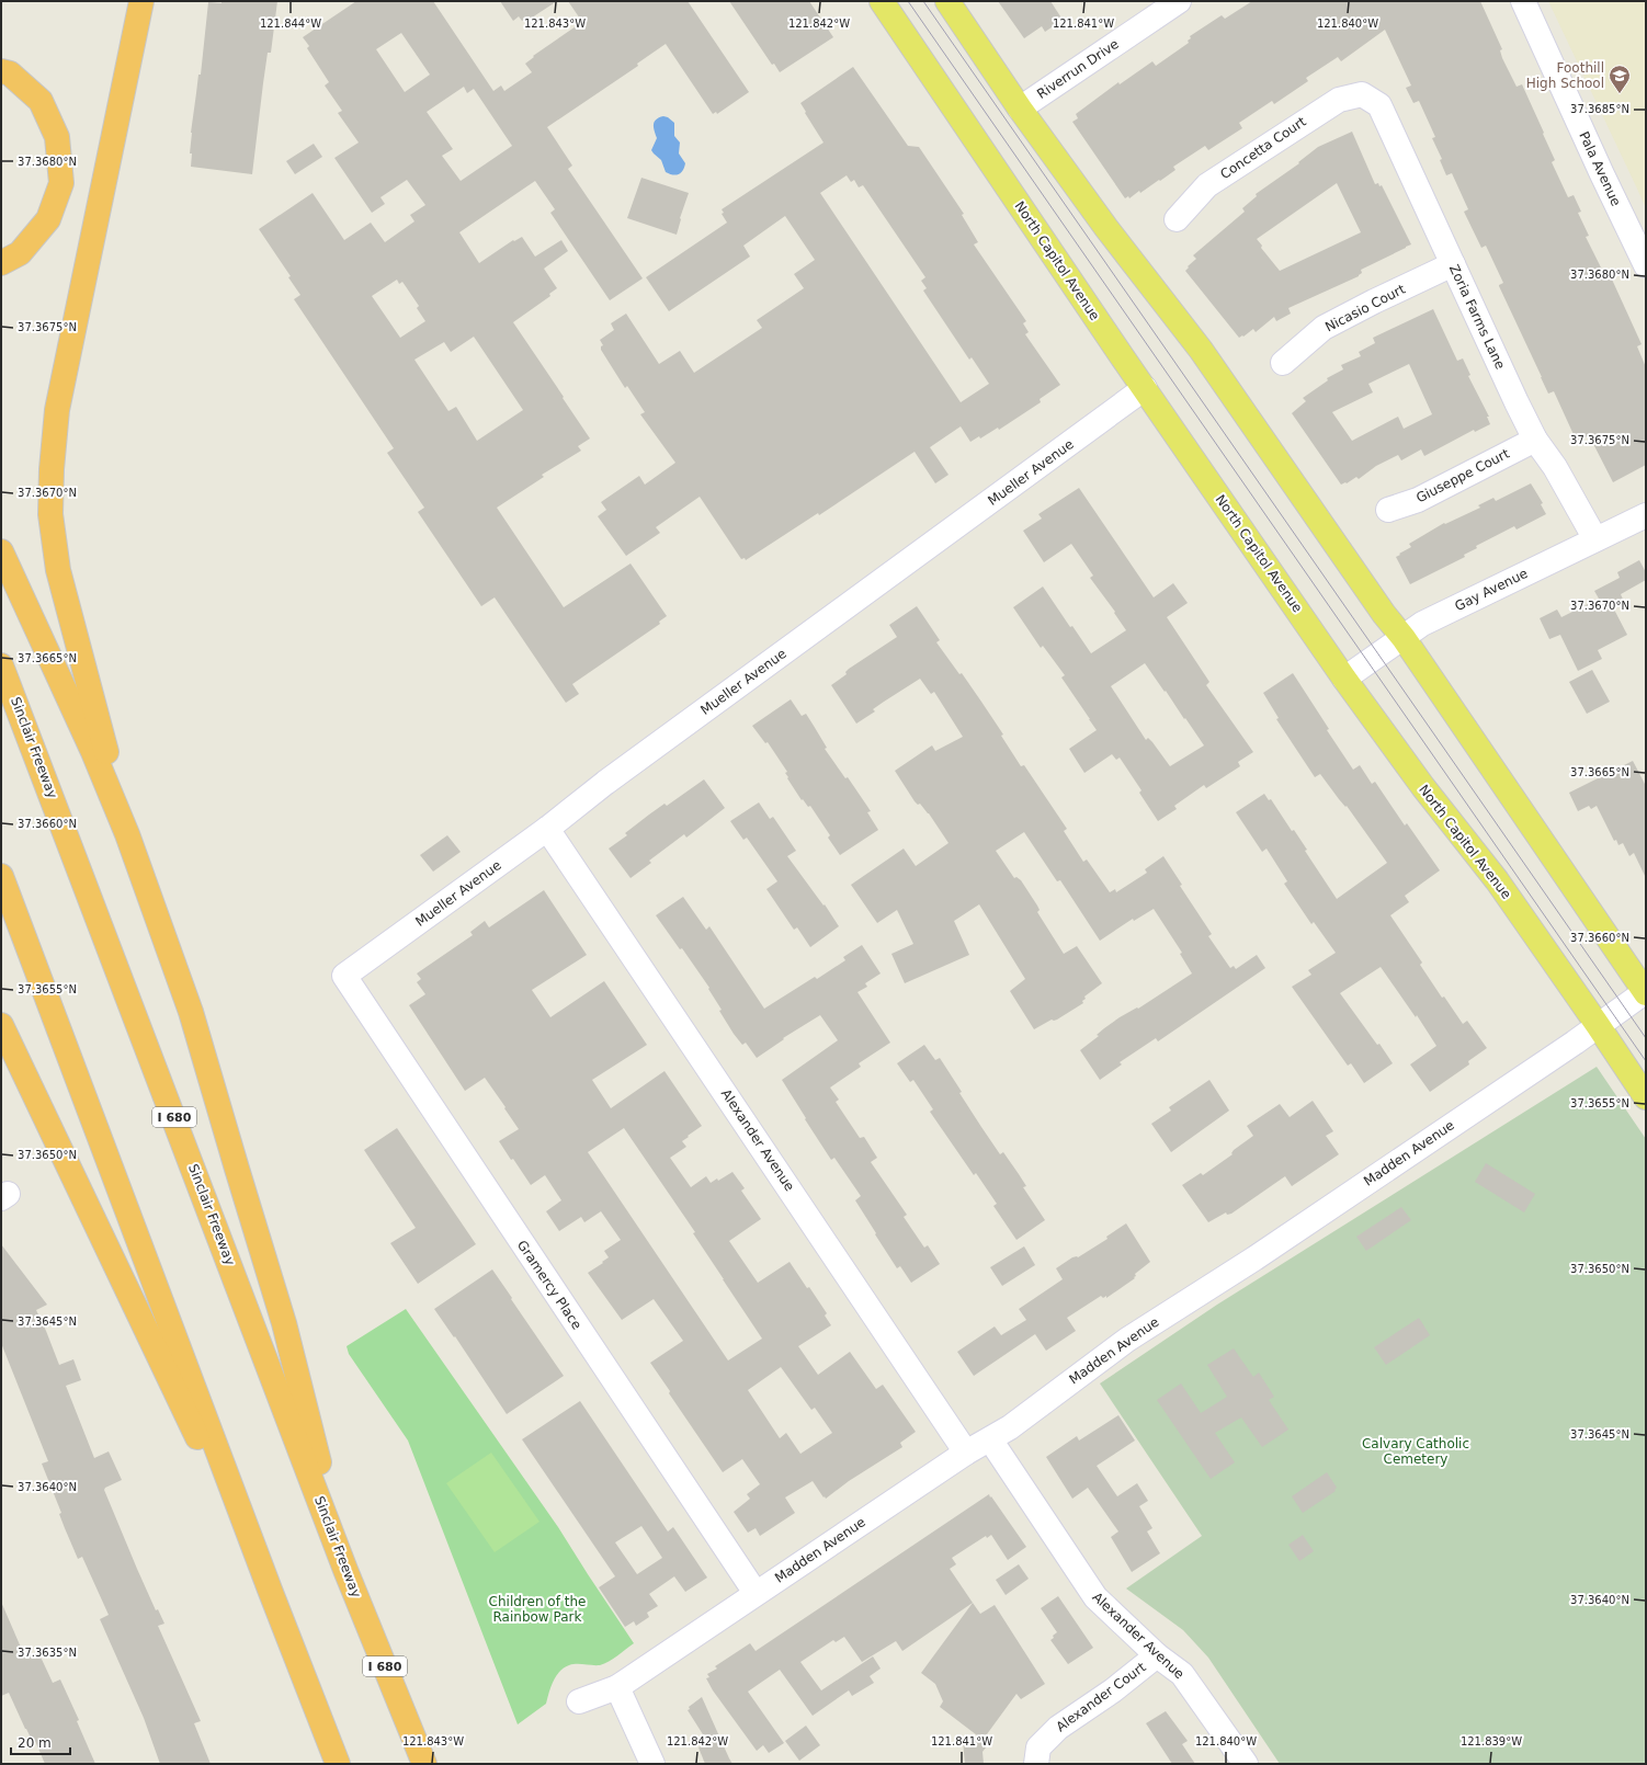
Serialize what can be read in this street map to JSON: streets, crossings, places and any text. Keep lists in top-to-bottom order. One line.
{"streets":{"highway":["Sinclair Freeway","I 680"],"main road":["North Capitol Avenue"],"street":["Riverrun Drive","Concetta Court","Pala Avenue","Nicasio Court","Zoria Farms Lane","Mueller Avenue","Giuseppe Court","Gay Avenue","Alexander Avenue","Madden Avenue","Gramercy Place","Alexander Court"]},"crossings":[["Concetta Court","Zoria Farms Lane"],["North Capitol Avenue","Mueller Avenue"],["North Capitol Avenue","Gay Avenue"],["North Capitol Avenue","Madden Avenue"],["Nicasio Court","Zoria Farms Lane"],["Zoria Farms Lane","Giuseppe Court"],["Zoria Farms Lane","Gay Avenue"],["Mueller Avenue","Alexander Avenue"],["Mueller Avenue","Gramercy Place"],["Alexander Avenue","Madden Avenue"],["Alexander Avenue","Alexander Court"],["Madden Avenue","Gramercy Place"]],"parks":["Calvary Catholic Cemetery","Children of the Rainbow Park"],"places":{"school or university":["Foothill High School"]},"scale_bar":"20 m","coordinates":["121.844°W","121.843°W","121.842°W","121.841°W","121.840°W","37.3685°N","37.3680°N","37.3675°N","37.3670°N","37.3665°N","37.3660°N","37.3655°N","37.3650°N","37.3645°N","37.3640°N","37.3635°N","121.839°W"]}
